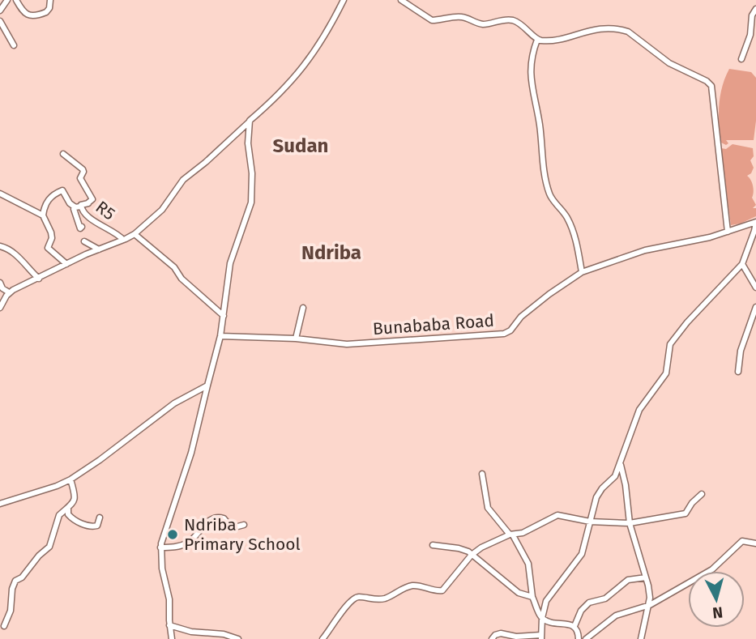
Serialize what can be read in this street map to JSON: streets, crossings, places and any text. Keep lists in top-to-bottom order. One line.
{"streets":{"street":["R5","Bunababa Road"]},"districts":["Sudan","Ndriba"],"places":["Ndriba Primary School"],"north":"bottom"}
